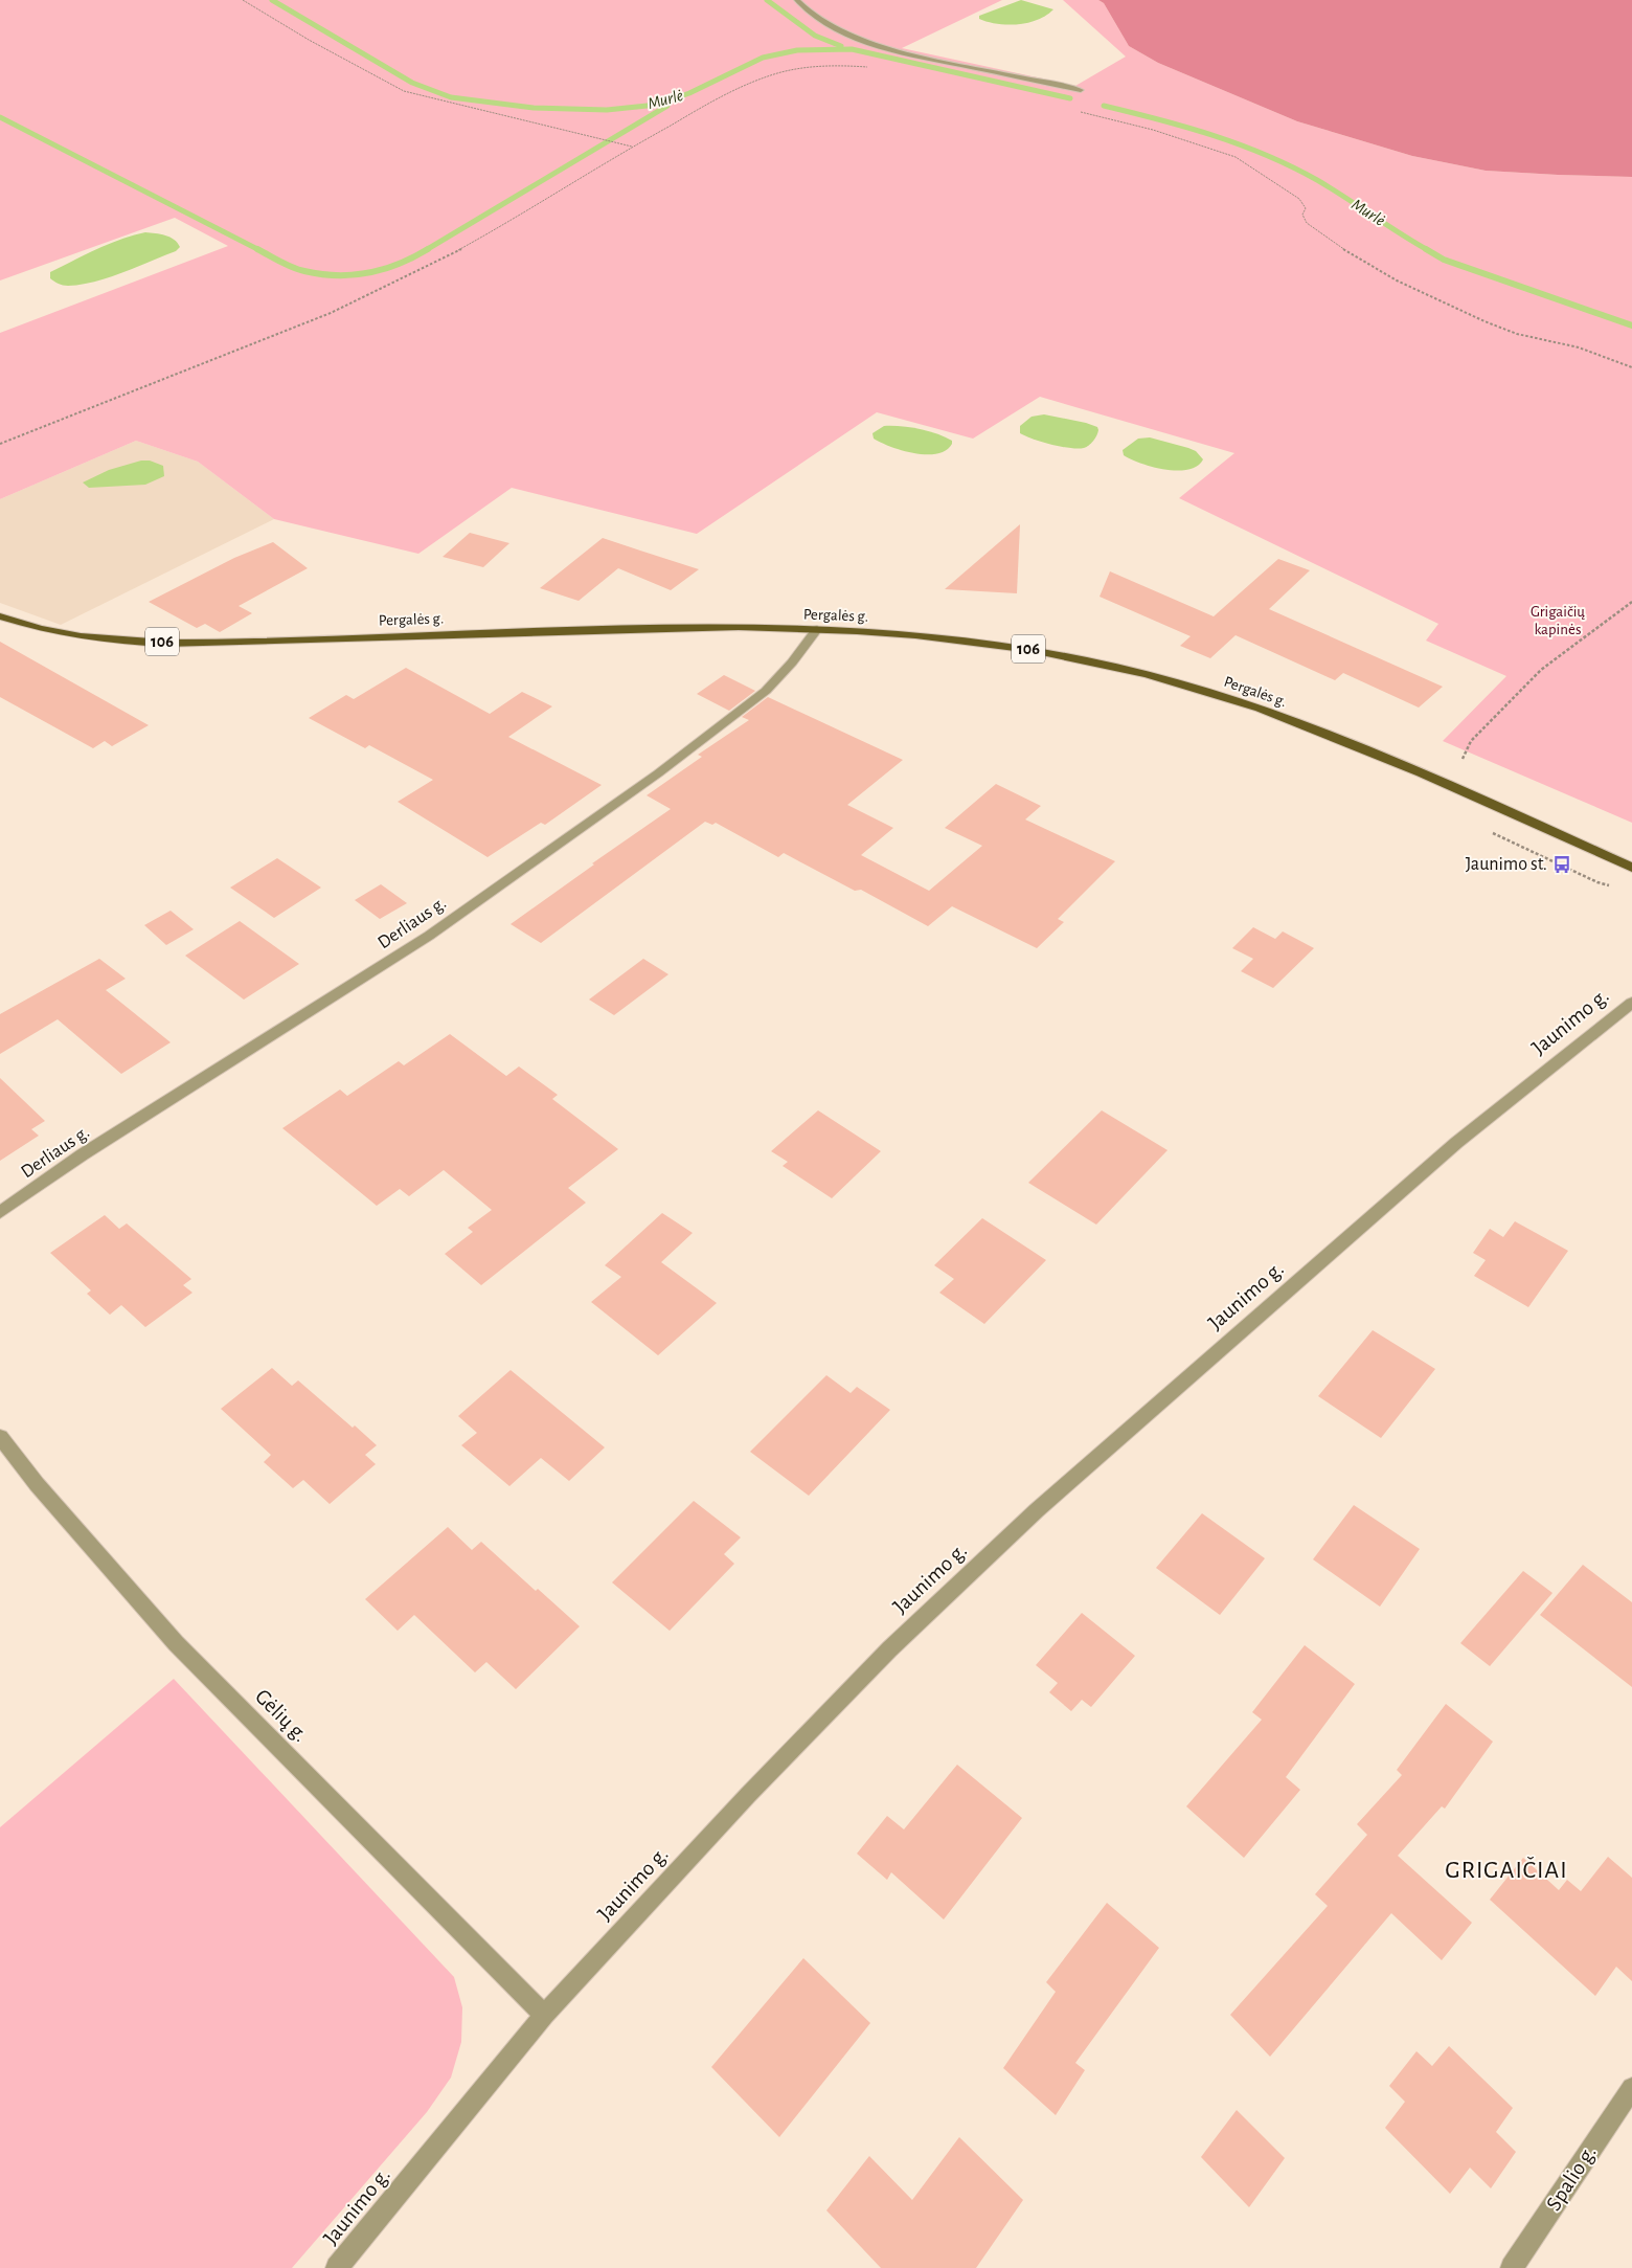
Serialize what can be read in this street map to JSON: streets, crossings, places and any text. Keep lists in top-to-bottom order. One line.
{"streets":{"main road":["Pergalės g.","106"],"street":["Derliaus g.","Jaunimo g.","Gėlių g.","Spalio g."]},"crossings":[["Pergalės g.","Derliaus g."],["Jaunimo g.","Gėlių g."]],"districts":["GRIGAIČIAI"],"water":["Murlė"],"parks":["Grigaičių kapinės"],"places":{"bus stop":["Jaunimo st."]}}
